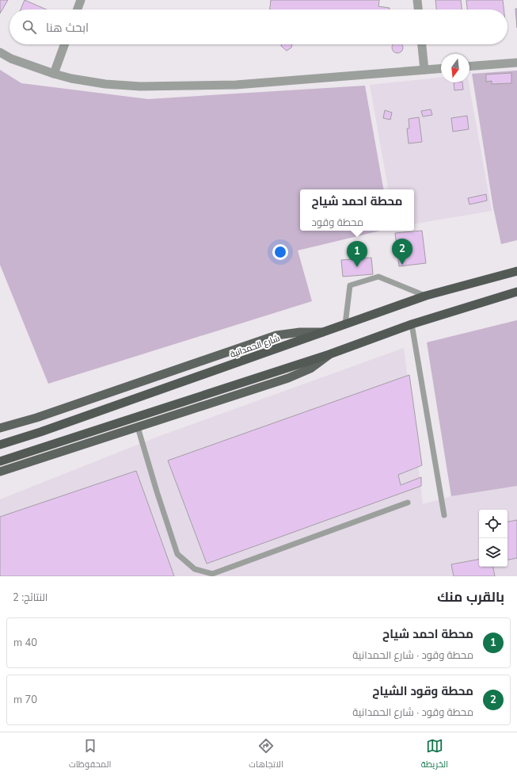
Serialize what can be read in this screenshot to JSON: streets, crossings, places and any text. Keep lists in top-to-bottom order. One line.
{"streets":{"highway":["شارع الحمدانية"]},"north":"bottom","page":{"search":"ابحث هنا","popup":["محطة احمد شياح","محطة وقود"],"pins":["2","1"],"heading":["بالقرب منك","النتائج: 2"],"list":[{"mark":"1","name":"محطة احمد شياح","note":"محطة وقود · شارع الحمدانية","value":"40 m"},{"mark":"2","name":"محطة وقود الشياح","note":"محطة وقود · شارع الحمدانية","value":"70 m"}],"nav":["الخريطة","الاتجاهات","المحفوظات"]}}
